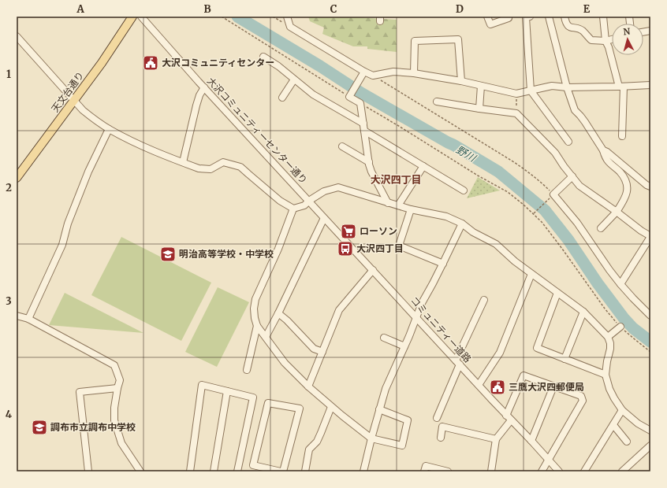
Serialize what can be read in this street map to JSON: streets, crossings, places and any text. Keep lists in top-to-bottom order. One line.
{"streets":{"main road":["天文台通り"],"street":["大沢コミュニティーセンター通り","コミュニティー道路"]},"crossings":[["大沢コミュニティーセンター通り","コミュニティー道路"]],"districts":["大沢四丁目"],"water":["野川"],"places":{"public building":["大沢コミュニティセンター","三鷹大沢四郵便局"],"supermarket":["ローソン"],"bus stop":["大沢四丁目"],"school or university":["明治高等学校・中学校","調布市立調布中学校"]},"north":"top","grid":{"columns":["A","B","C","D","E"],"rows":["1","2","3","4"]}}
